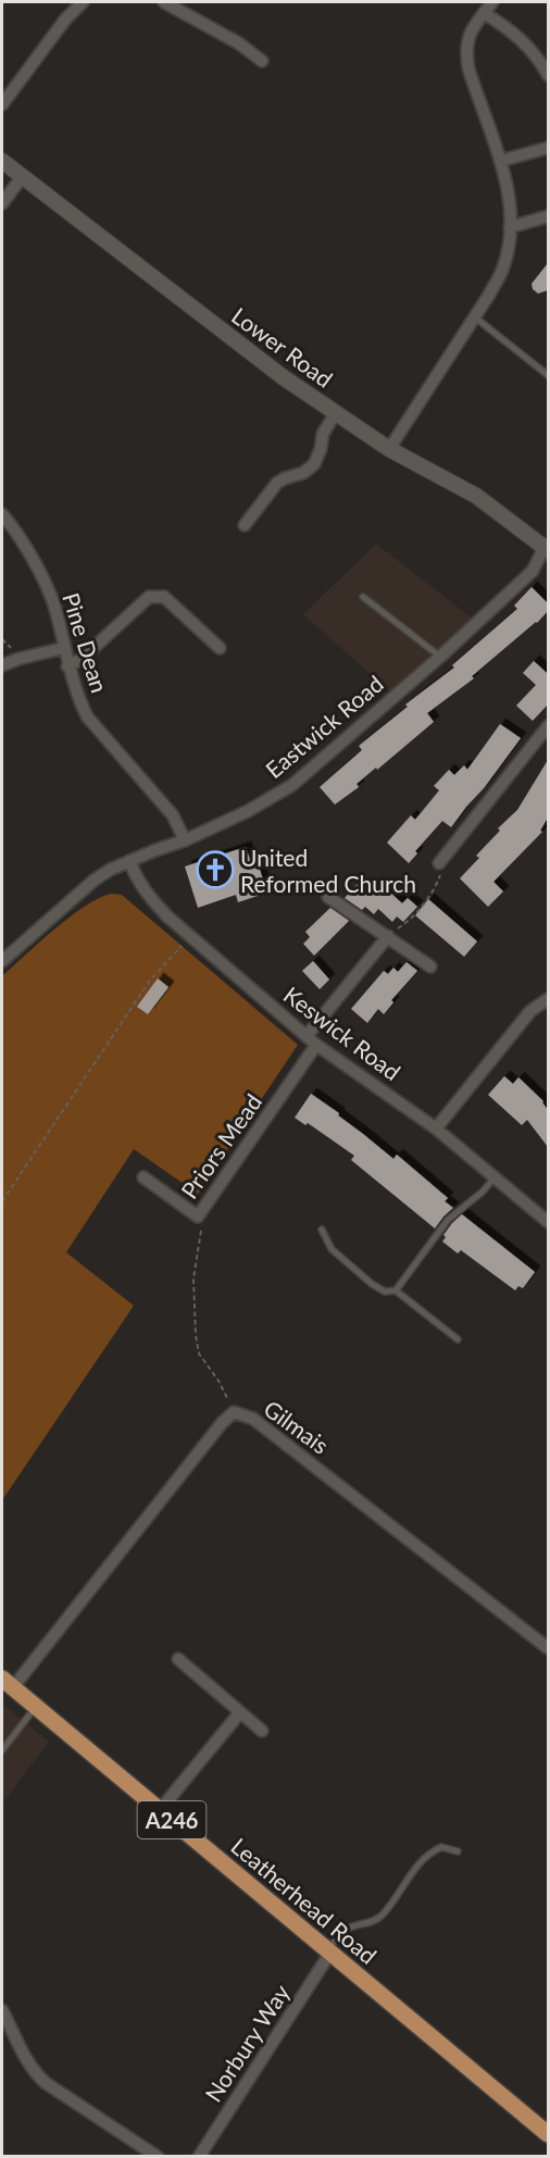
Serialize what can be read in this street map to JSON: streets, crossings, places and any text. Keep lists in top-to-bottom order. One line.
{"streets":{"main road":["A246","Leatherhead Road"],"street":["Lower Road","Pine Dean","Eastwick Road","Keswick Road","Priors Mead","Gilmais","Norbury Way"]},"crossings":[["Lower Road","Eastwick Road"],["Pine Dean","Eastwick Road"],["Eastwick Road","Keswick Road"],["Keswick Road","Priors Mead"],["Gilmais","Leatherhead Road"],["Leatherhead Road","Norbury Way"]],"places":{"church":["United Reformed Church"]}}
